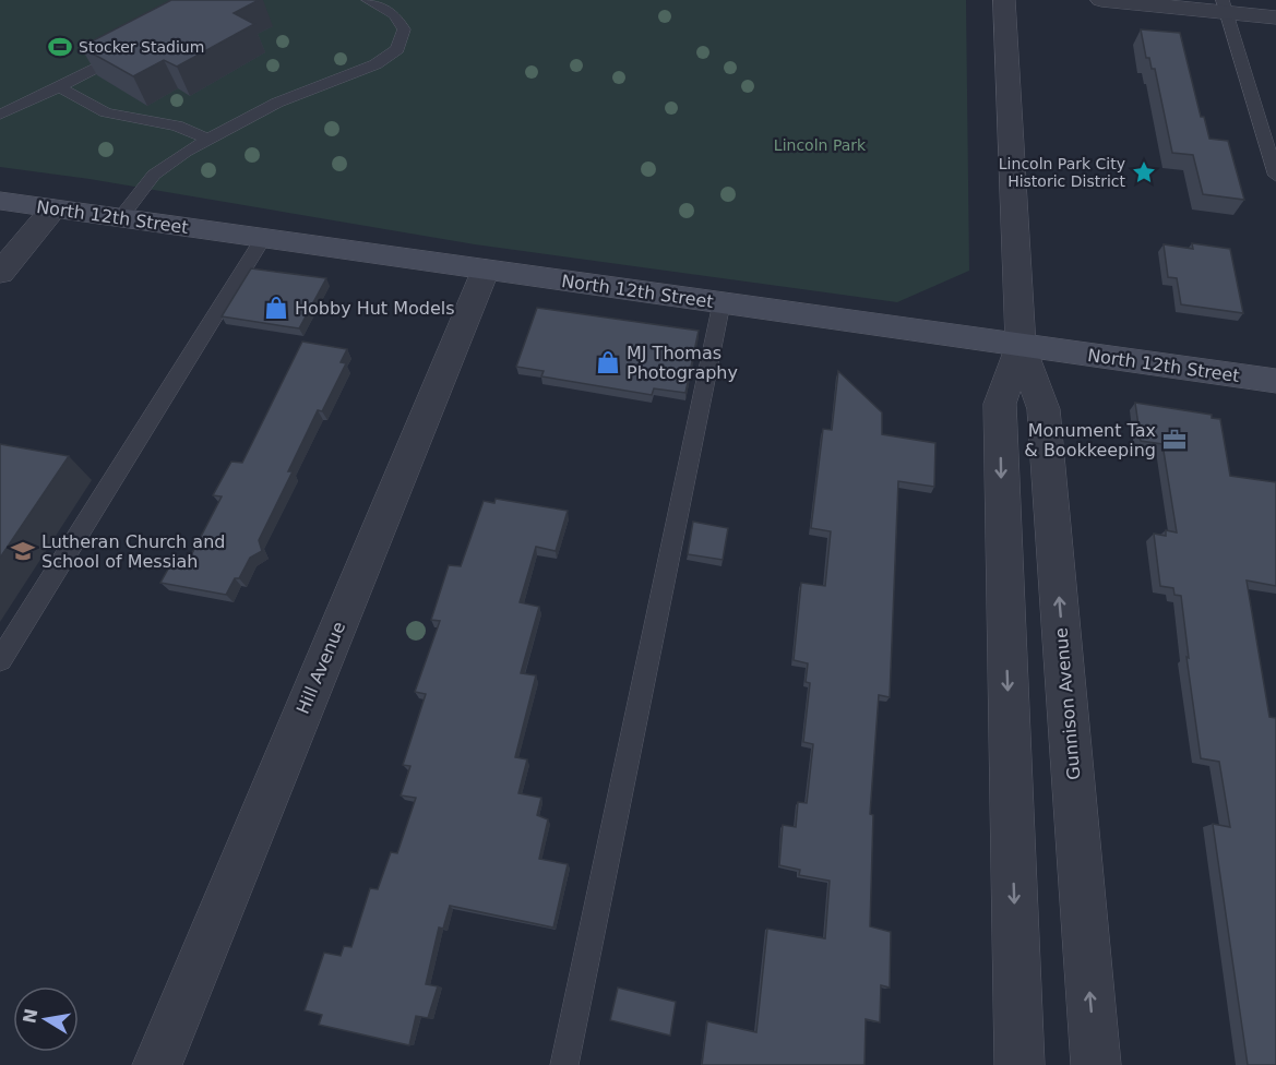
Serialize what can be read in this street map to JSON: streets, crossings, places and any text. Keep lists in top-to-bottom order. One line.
{"streets":{"main road":["North 12th Street"],"street":["Hill Avenue","Gunnison Avenue"]},"crossings":[["North 12th Street","Hill Avenue"],["North 12th Street","Gunnison Avenue"]],"parks":["Lincoln Park"],"places":{"sports":["Stocker Stadium"],"place":["Lincoln Park City Historic District"],"shop":["Hobby Hut Models","MJ Thomas Photography"],"office":["Monument Tax & Bookkeeping"],"school or university":["Lutheran Church and School of Messiah"]},"north":"left"}
